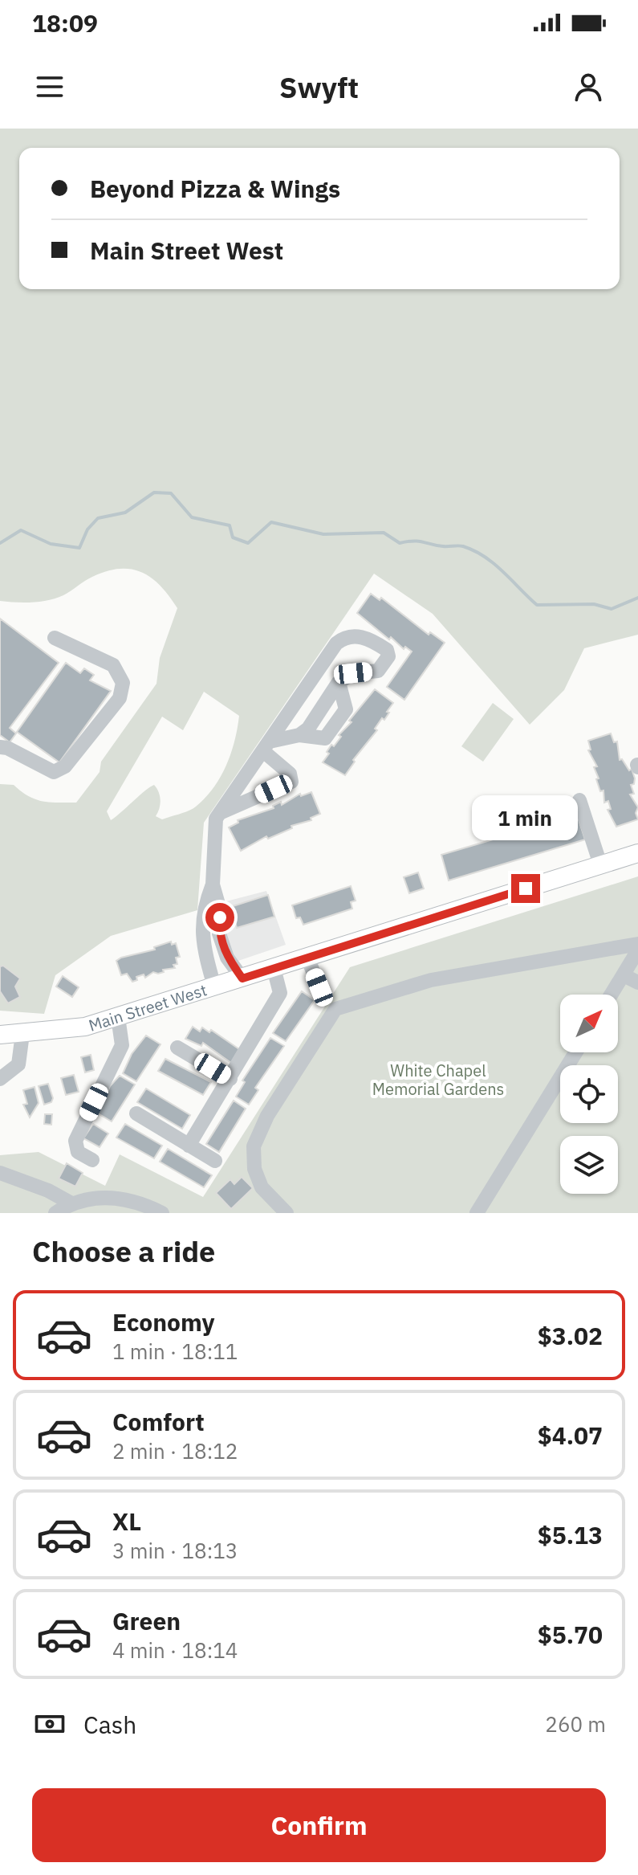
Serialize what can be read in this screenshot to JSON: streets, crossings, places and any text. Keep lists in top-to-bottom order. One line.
{"streets":{"main road":["Main Street West"]},"parks":["White Chapel Memorial Gardens"],"north":"top right","page":{"status":"18:09","header":"Swyft","banner":["Beyond Pizza & Wings","Main Street West"],"bubble":"1 min","heading":"Choose a ride","list":[{"name":"Economy","note":"1 min · 18:11","value":"$3.02"},{"name":"Comfort","note":"2 min · 18:12","value":"$4.07"},{"name":"XL","note":"3 min · 18:13","value":"$5.13"},{"name":"Green","note":"4 min · 18:14","value":"$5.70"}],"pay":["Cash","260 m"],"buttons":"Confirm"}}
